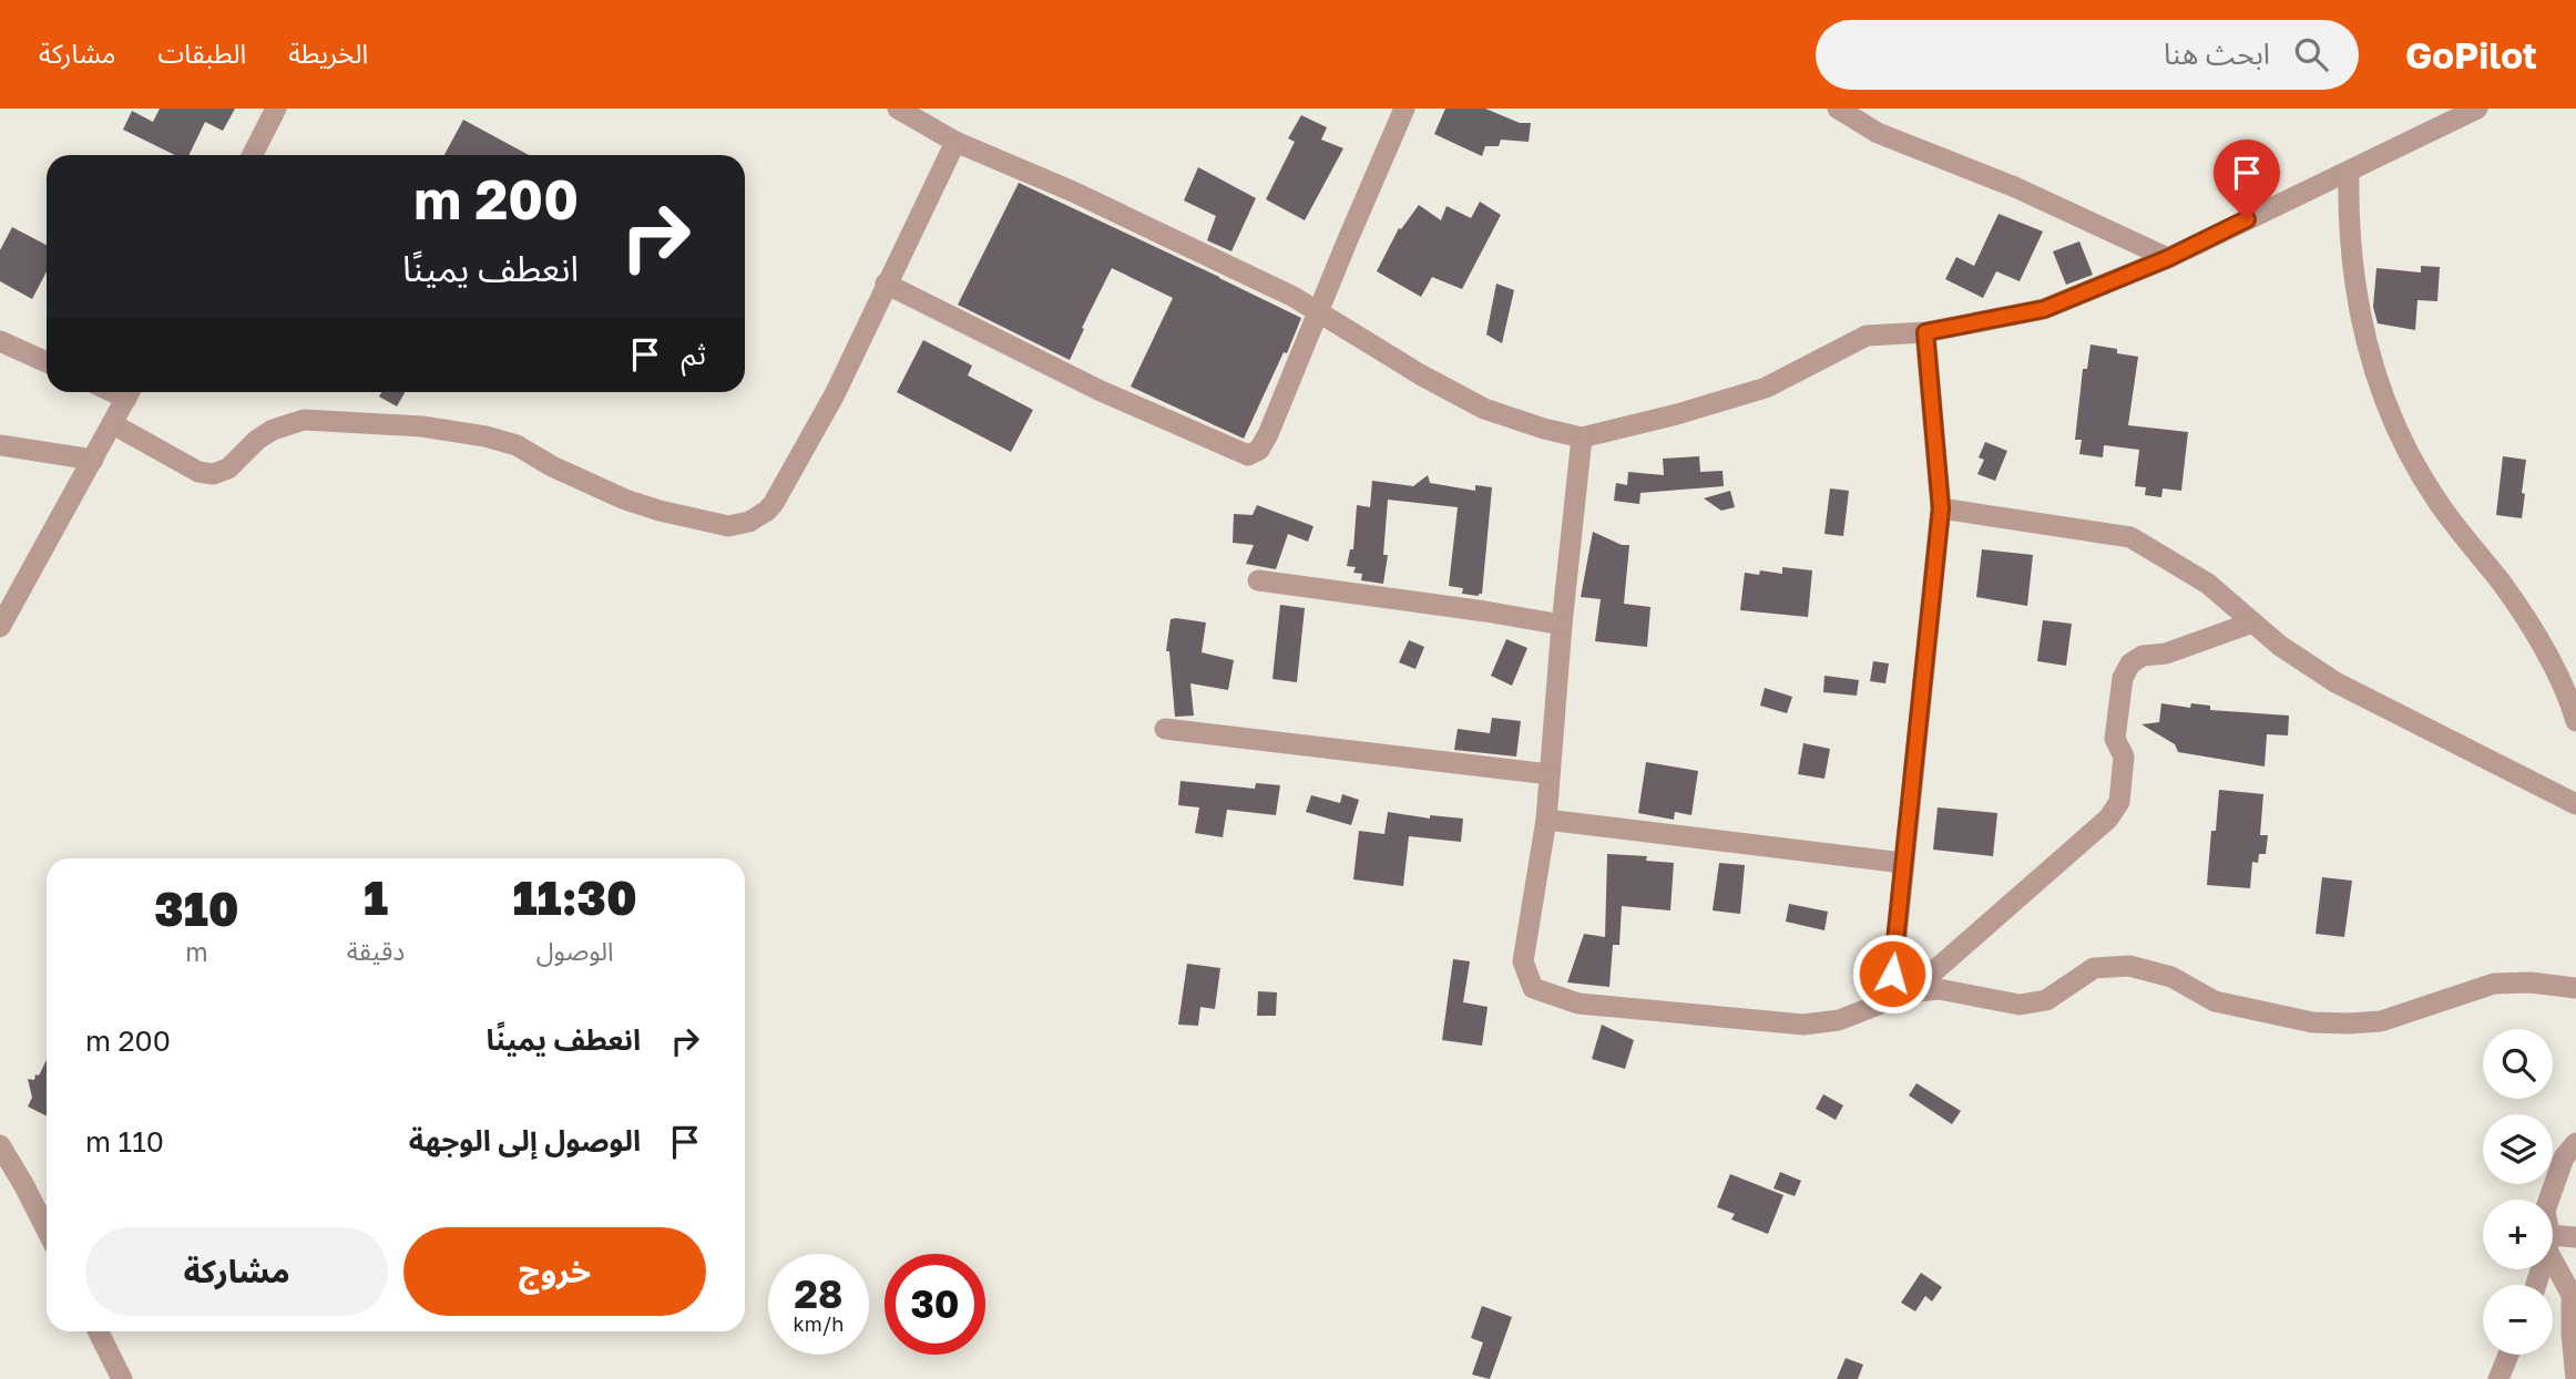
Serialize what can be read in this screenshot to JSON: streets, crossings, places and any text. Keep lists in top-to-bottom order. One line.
{"page":{"header":"GoPilot","search":"ابحث هنا","nav":["الخريطة","الطبقات","مشاركة"],"turn":["200 m","انعطف يمينًا"],"then":"ثم","eta":["11:30","الوصول","1","دقيقة","310","m"],"list":[{"name":"انعطف يمينًا","value":"200 m"},{"name":"الوصول إلى الوجهة","value":"110 m"}],"map_buttons":["+","−"],"buttons":["خروج","مشاركة"],"speed":"28 km/h","limit":"30"}}
